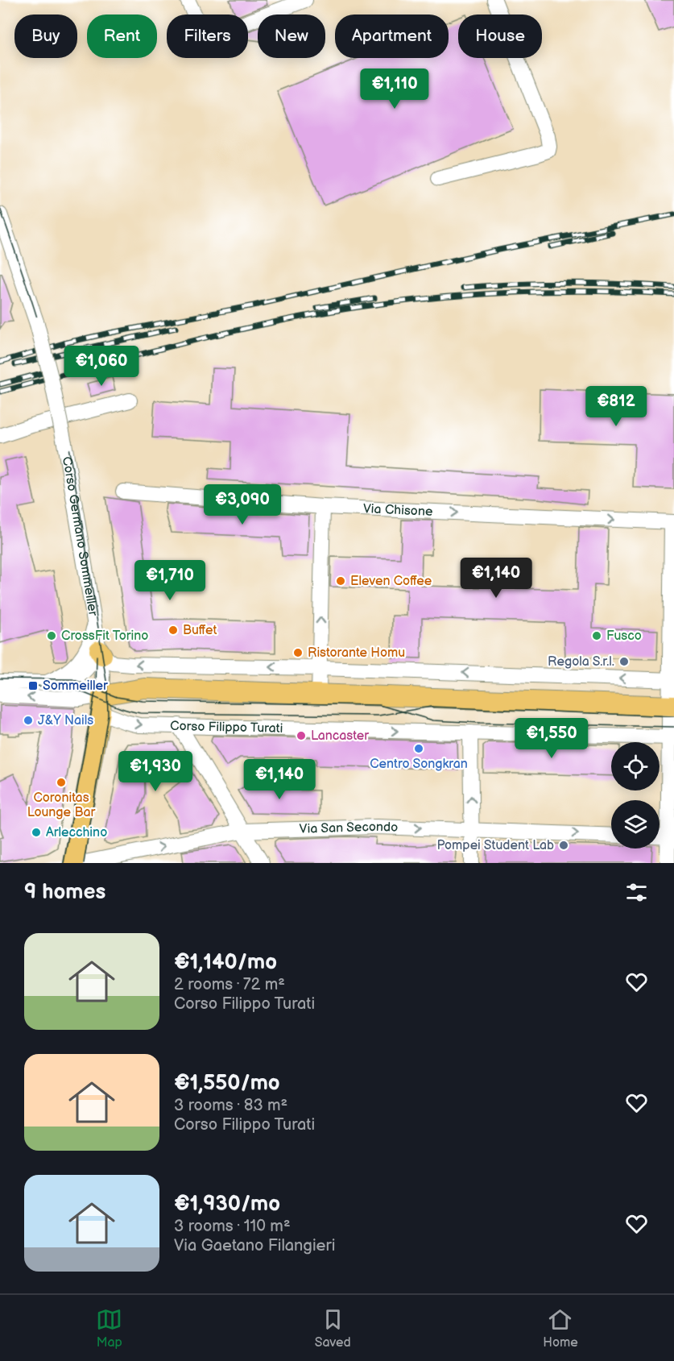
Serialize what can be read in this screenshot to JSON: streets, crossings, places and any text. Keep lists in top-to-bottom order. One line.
{"streets":{"main road":["Corso Germano Sommeiller"],"street":["Via Chisone","Corso Filippo Turati","Via San Secondo"]},"crossings":[["Corso Germano Sommeiller","Corso Filippo Turati"]],"one_way":["Via Chisone","Via San Secondo"],"places":{"other":["Eleven Coffee","Buffet","CrossFit Torino","Fusco","Ristorante Homu","Regola S.r.l.","J&Y Nails","Lancaster","Centro Songkran","Coronitas Lounge Bar","Arlecchino","Pompei Student Lab"],"transit":["Sommeiller"]},"page":{"chip":["Buy","Rent","Filters","New","Apartment","House"],"price":["€1,110","€1,060","€812","€3,090","€1,140","€1,710","€1,550","€1,930","€1,140"],"heading":"9 homes","list":[{"name":"€1,140/mo","note":"2 rooms · 72 m² · Corso Filippo Turati"},{"name":"€1,550/mo","note":"3 rooms · 83 m² · Corso Filippo Turati"},{"name":"€1,930/mo","note":"3 rooms · 110 m² · Via Gaetano Filangieri"}],"tabs":["Map","Saved","Home"]}}
